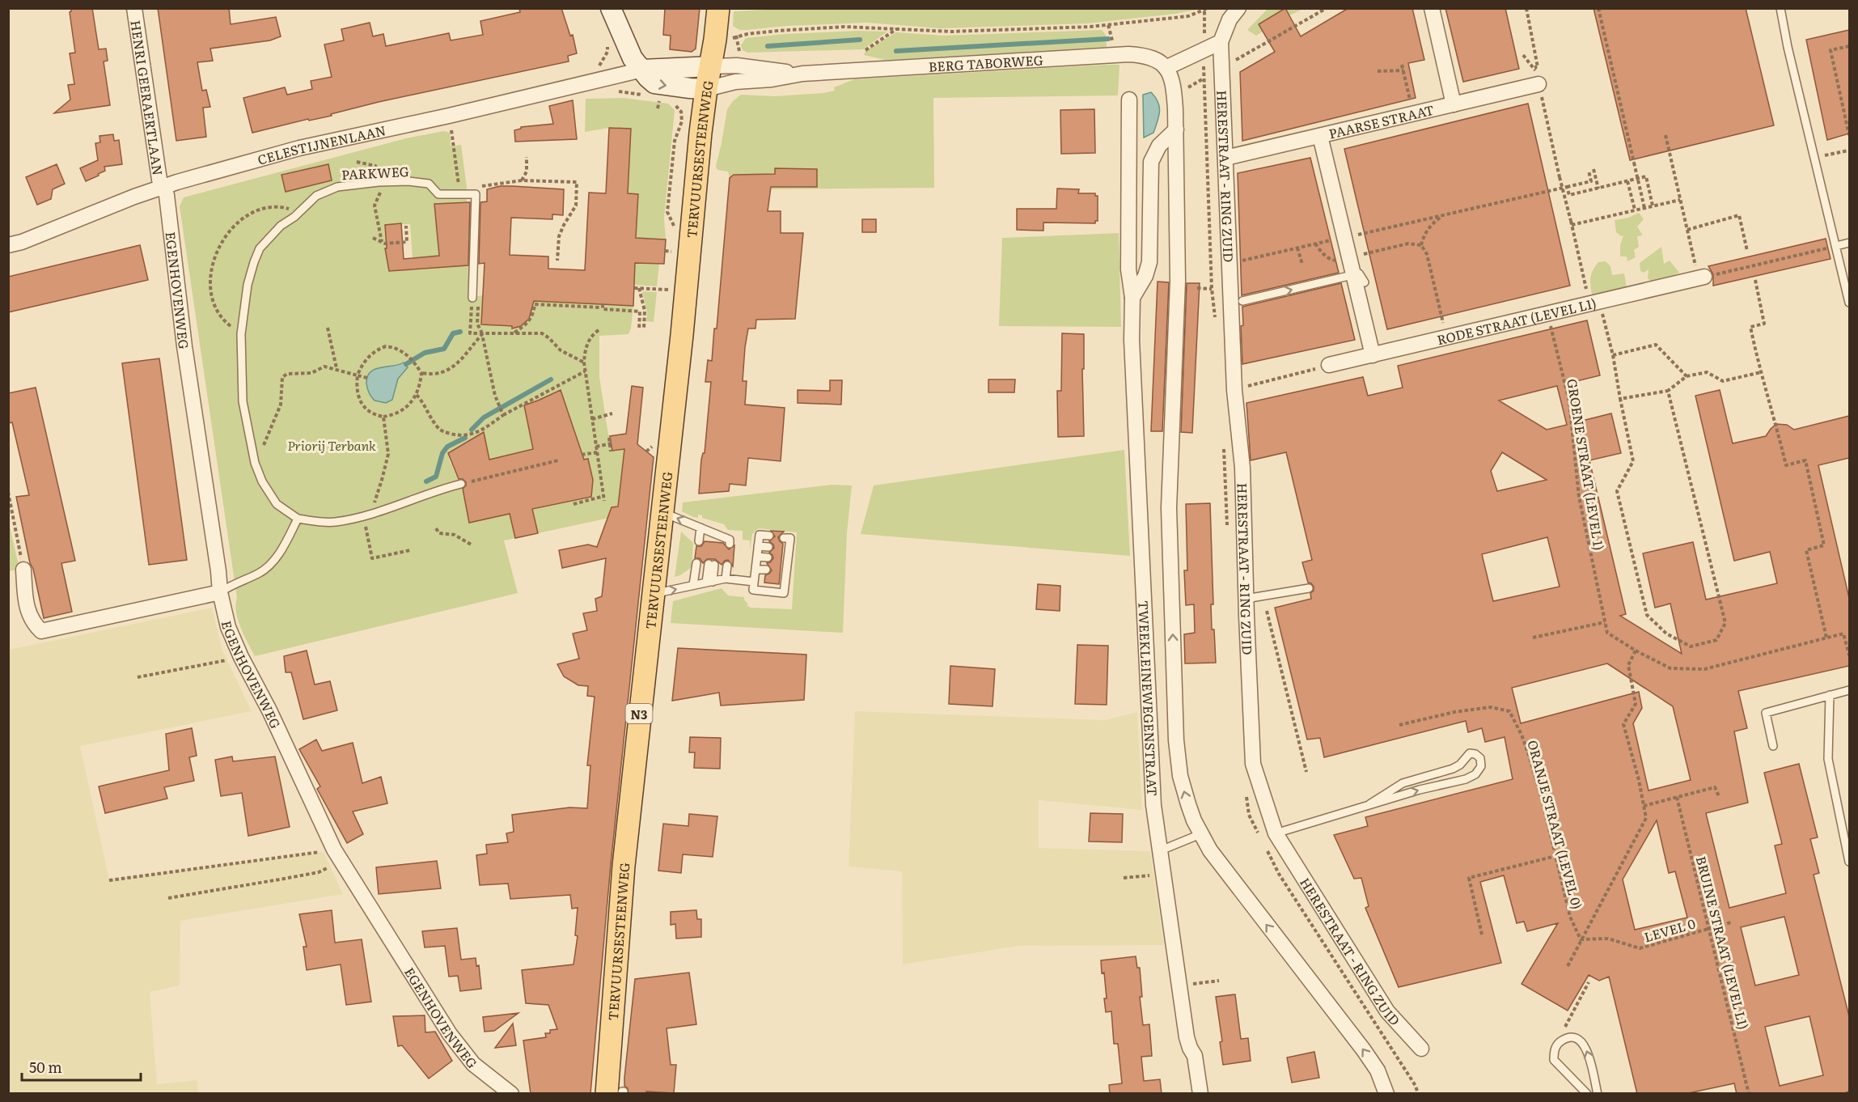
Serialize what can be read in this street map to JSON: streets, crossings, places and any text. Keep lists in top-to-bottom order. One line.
{"streets":{"main road":["TERVUURSESTEENWEG","N3"],"street":["BERG TABORWEG","HENRI GEERAERTLAAN","PAARSE STRAAT","CELESTIJNENLAAN","HERESTRAAT - RING ZUID","EGENHOVENWEG","RODE STRAAT (LEVEL L1)","TWEEKLEINEWEGENSTRAAT"],"lane":["PARKWEG"],"path":["GROENE STRAAT (LEVEL 1)","ORANJE STRAAT (LEVEL 0)","LEVEL 0","BRUINE STRAAT (LEVEL L1)"]},"crossings":[["BERG TABORWEG","TERVUURSESTEENWEG"],["HENRI GEERAERTLAAN","CELESTIJNENLAAN"],["HENRI GEERAERTLAAN","EGENHOVENWEG"],["PAARSE STRAAT","HERESTRAAT - RING ZUID"],["CELESTIJNENLAAN","EGENHOVENWEG"],["RODE STRAAT (LEVEL L1)","GROENE STRAAT (LEVEL 1)"],["ORANJE STRAAT (LEVEL 0)","LEVEL 0"],["LEVEL 0","BRUINE STRAAT (LEVEL L1)"]],"parks":["Priorij Terbank"],"scale_bar":"50 m"}
